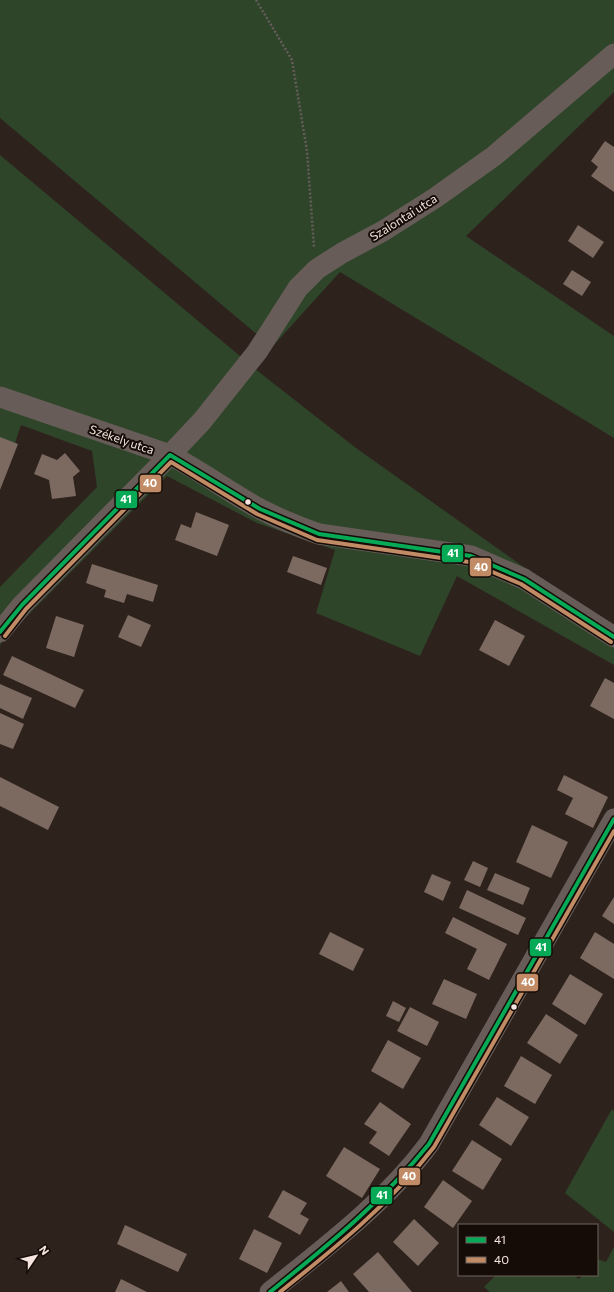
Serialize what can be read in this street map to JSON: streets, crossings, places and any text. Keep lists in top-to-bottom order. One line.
{"streets":{"street":["Szalontai utca","Székely utca"]},"crossings":[["Szalontai utca","Székely utca"]],"lines":["transit line 41","transit line 40"],"legend":["41","40"],"north":"top right"}
